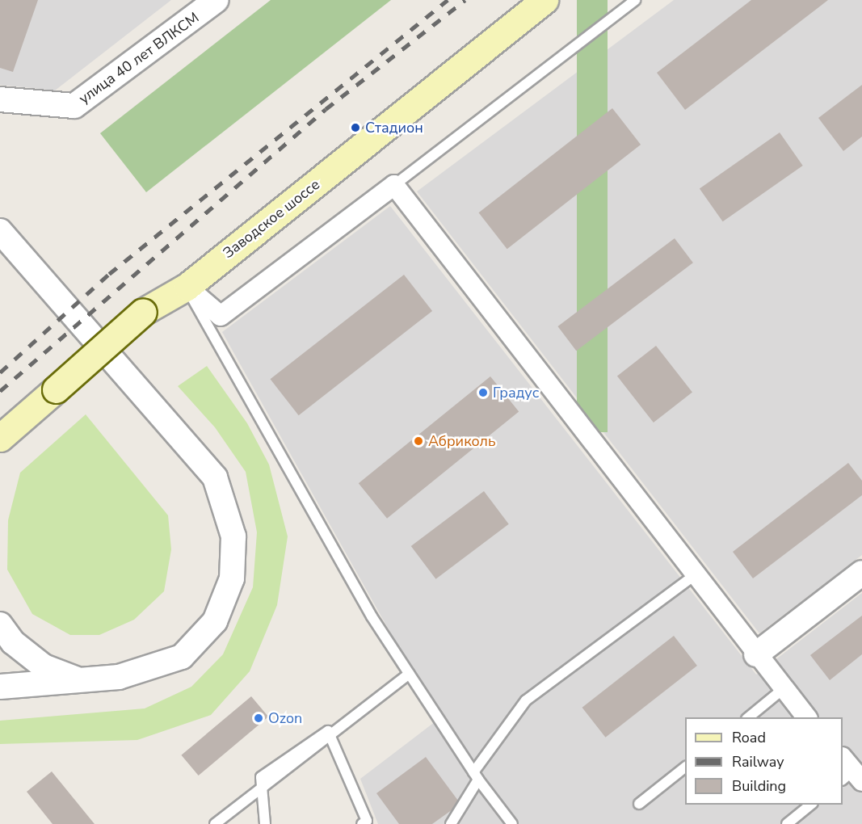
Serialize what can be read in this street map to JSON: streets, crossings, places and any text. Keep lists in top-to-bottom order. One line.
{"streets":{"main road":["Заводское шоссе"],"street":["улица 40 лет ВЛКСМ"]},"places":["Стадион","Градус","Абриколь","Ozon"],"legend":["Road","Railway","Building"]}
